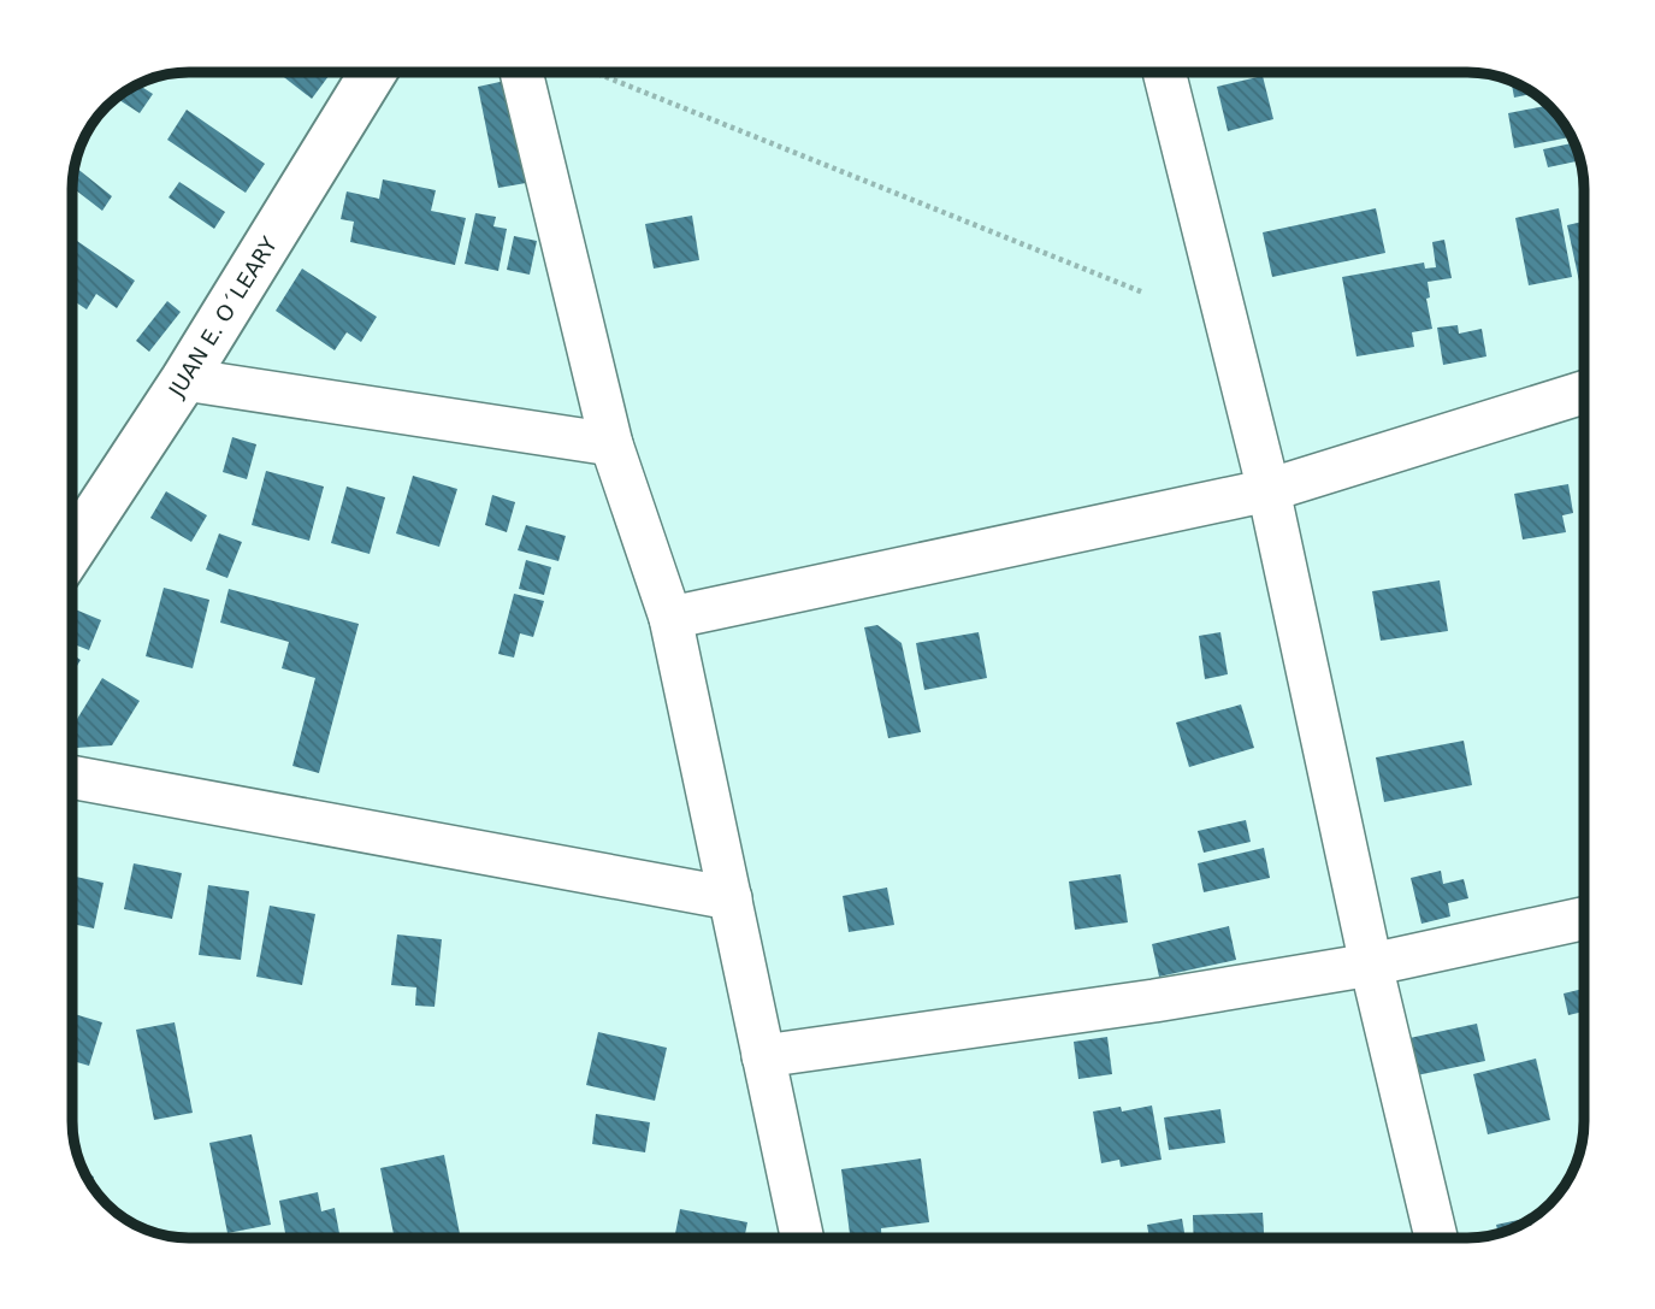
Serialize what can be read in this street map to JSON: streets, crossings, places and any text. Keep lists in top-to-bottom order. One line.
{"streets":{"street":["JUAN E. O´LEARY"]}}
